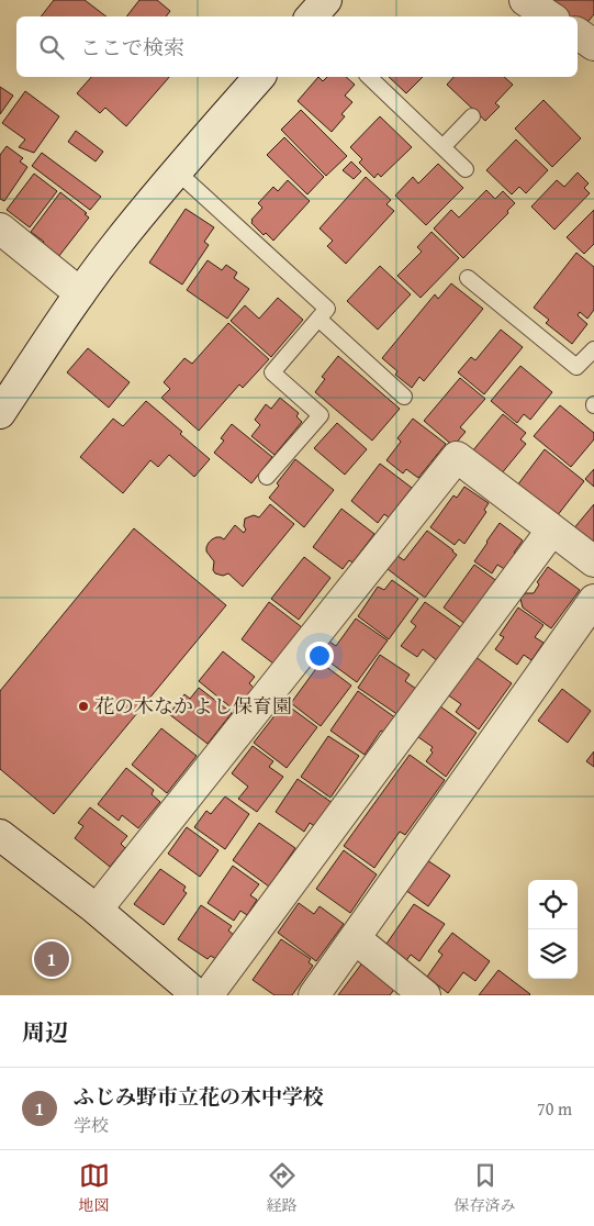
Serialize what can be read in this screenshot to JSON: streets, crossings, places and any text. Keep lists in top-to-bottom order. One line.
{"places":["花の木なかよし保育園"],"page":{"search":"ここで検索","pins":"1","heading":"周辺","list":[{"mark":"1","name":"ふじみ野市立花の木中学校","note":"学校","value":"70 m"}],"nav":["地図","経路","保存済み"]}}
